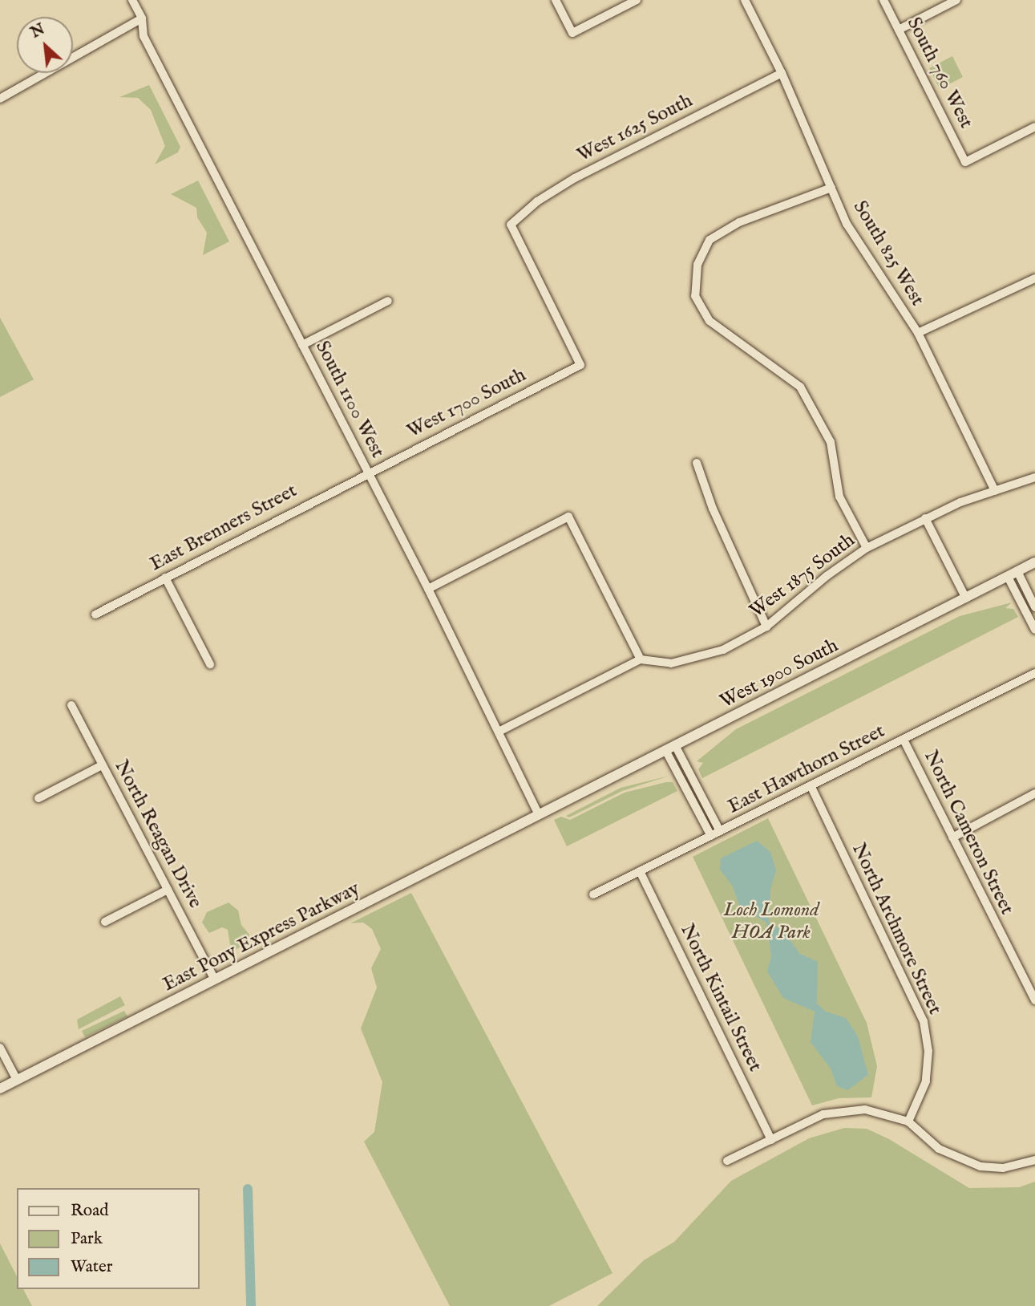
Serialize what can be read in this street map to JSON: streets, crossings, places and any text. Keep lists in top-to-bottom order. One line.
{"streets":{"street":["South 760 West","West 1625 South","South 825 West","South 1100 West","West 1700 South","East Brenners Street","West 1875 South","West 1900 South","East Hawthorn Street","North Cameron Street","North Reagan Drive","North Archmore Street","East Pony Express Parkway","North Kintail Street"]},"crossings":[["West 1625 South","South 825 West"],["West 1625 South","West 1700 South"],["South 825 West","West 1875 South"],["South 1100 West","West 1700 South"],["South 1100 West","East Brenners Street"],["South 1100 West","West 1900 South"],["South 1100 West","East Pony Express Parkway"],["West 1700 South","East Brenners Street"],["West 1900 South","East Pony Express Parkway"],["East Hawthorn Street","North Cameron Street"],["East Hawthorn Street","North Archmore Street"],["East Hawthorn Street","North Kintail Street"],["North Reagan Drive","East Pony Express Parkway"]],"parks":["Loch Lomond HOA Park"],"legend":["Road","Park","Water"],"north":"top left"}
